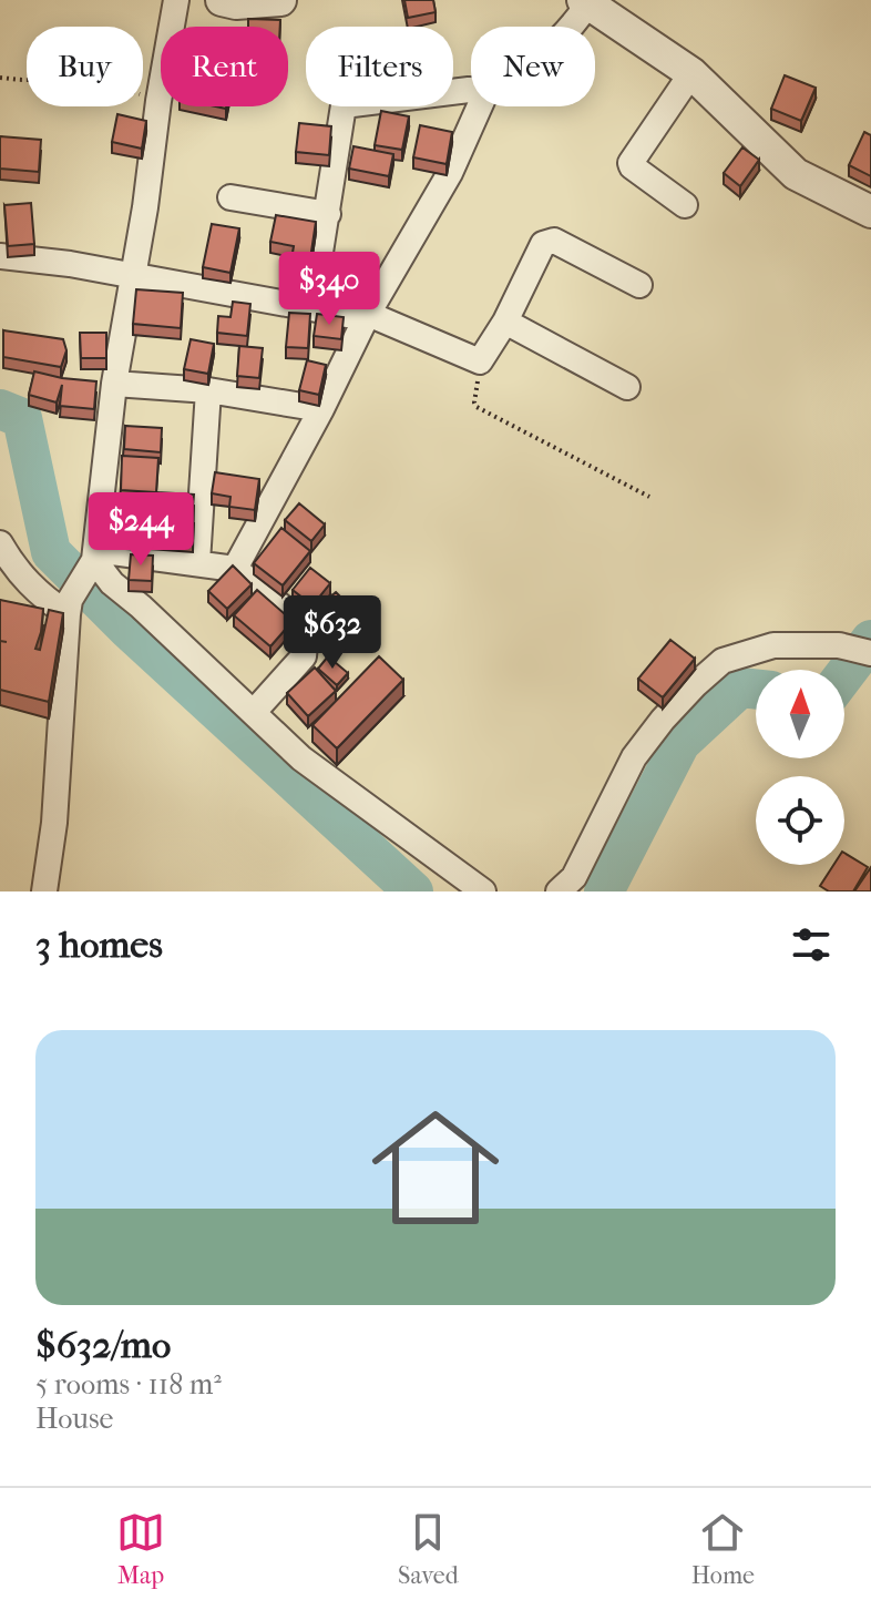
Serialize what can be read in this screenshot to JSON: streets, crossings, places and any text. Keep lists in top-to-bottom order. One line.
{"north":"top","page":{"chip":["Buy","Rent","Filters","New"],"price":["$340","$244","$632"],"heading":"3 homes","list":[{"name":"$632/mo","note":"5 rooms · 118 m² · House"}],"tabs":["Map","Saved","Home"]}}
